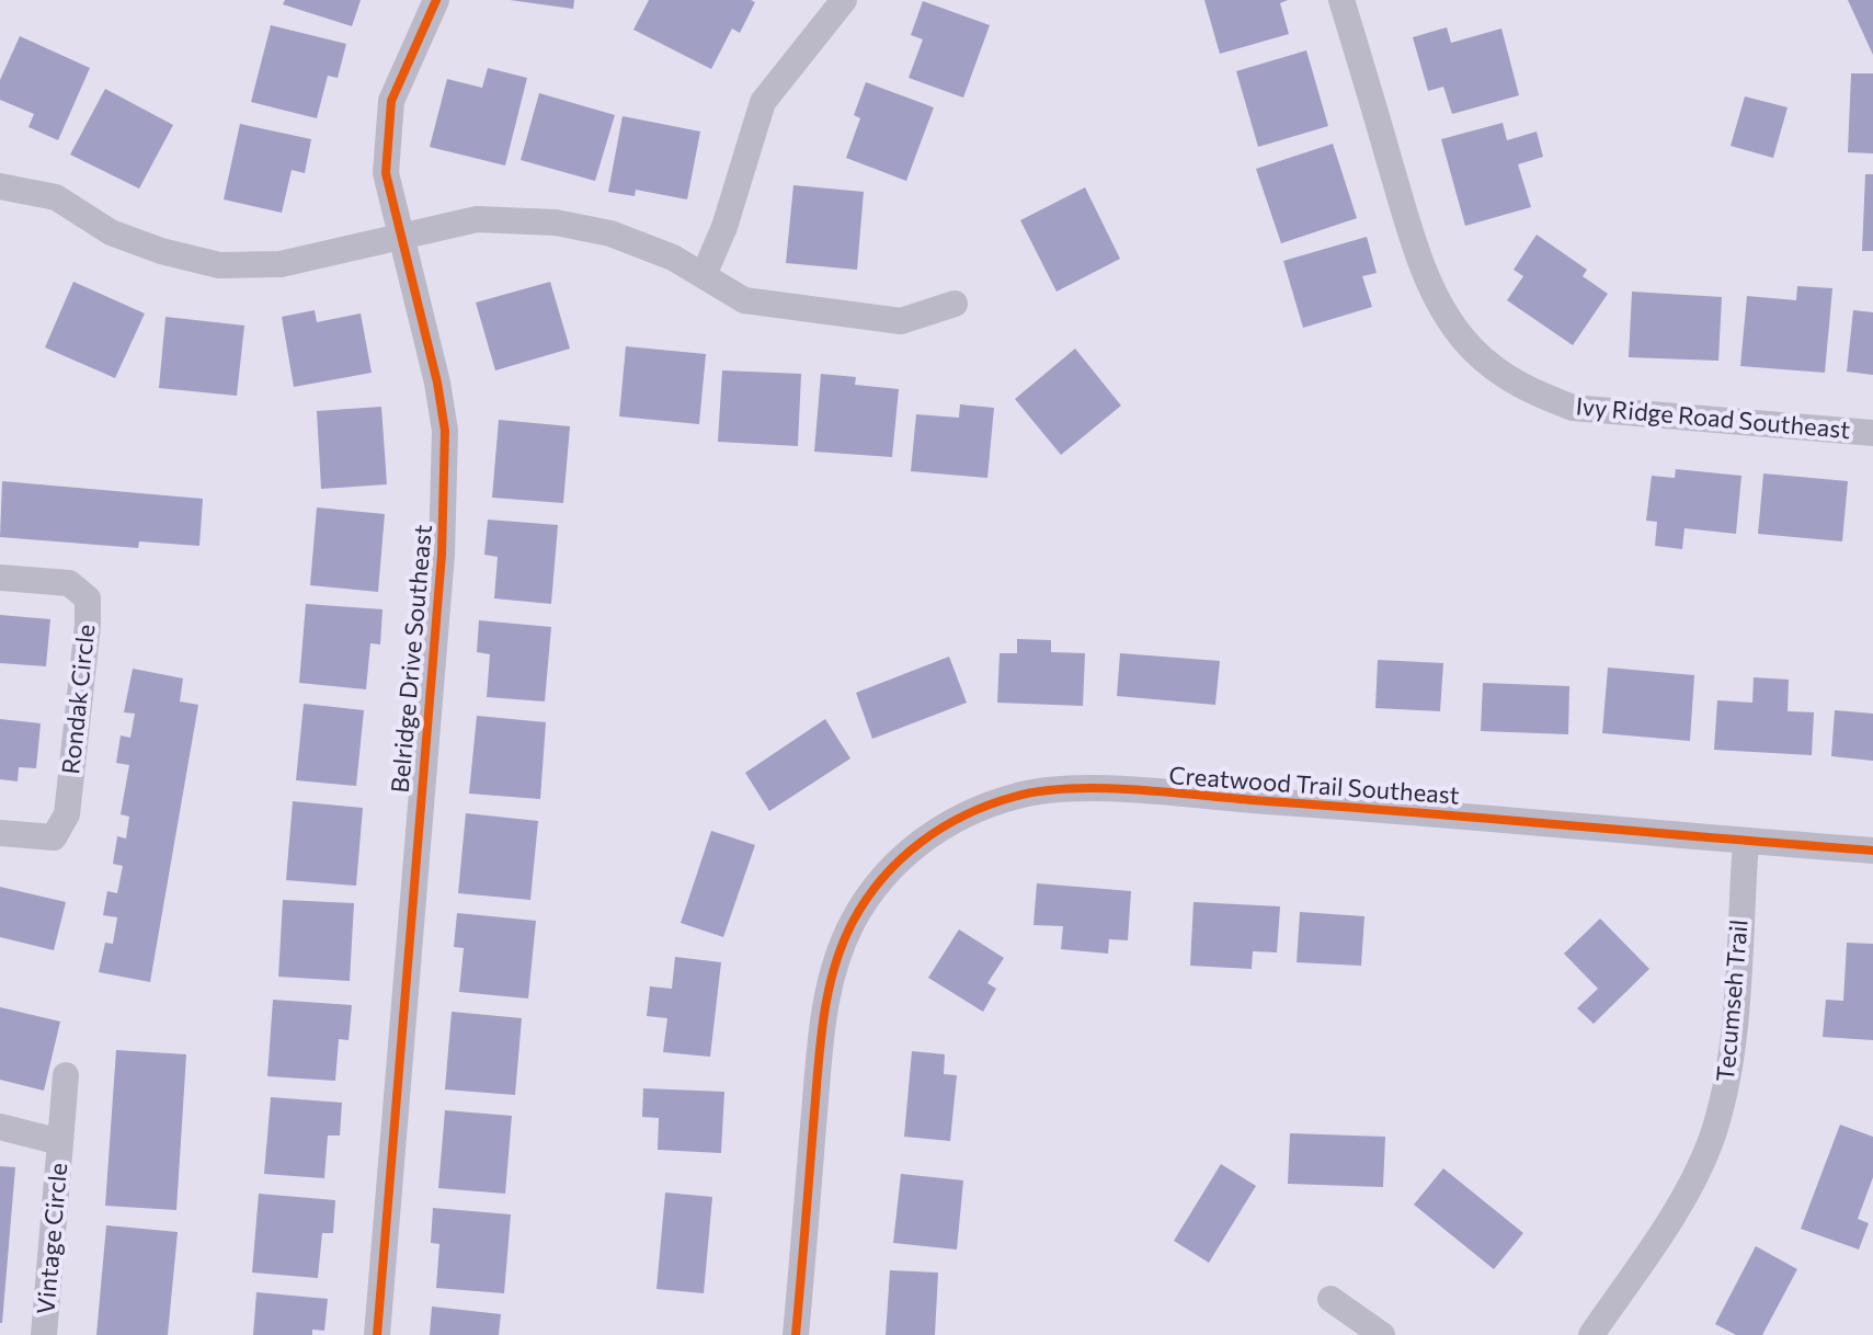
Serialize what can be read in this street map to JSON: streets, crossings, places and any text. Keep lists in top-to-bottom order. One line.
{"streets":{"street":["Ivy Ridge Road Southeast","Belridge Drive Southeast","Rondak Circle","Creatwood Trail Southeast","Tecumseh Trail","Vintage Circle"]},"crossings":[["Creatwood Trail Southeast","Tecumseh Trail"]]}
